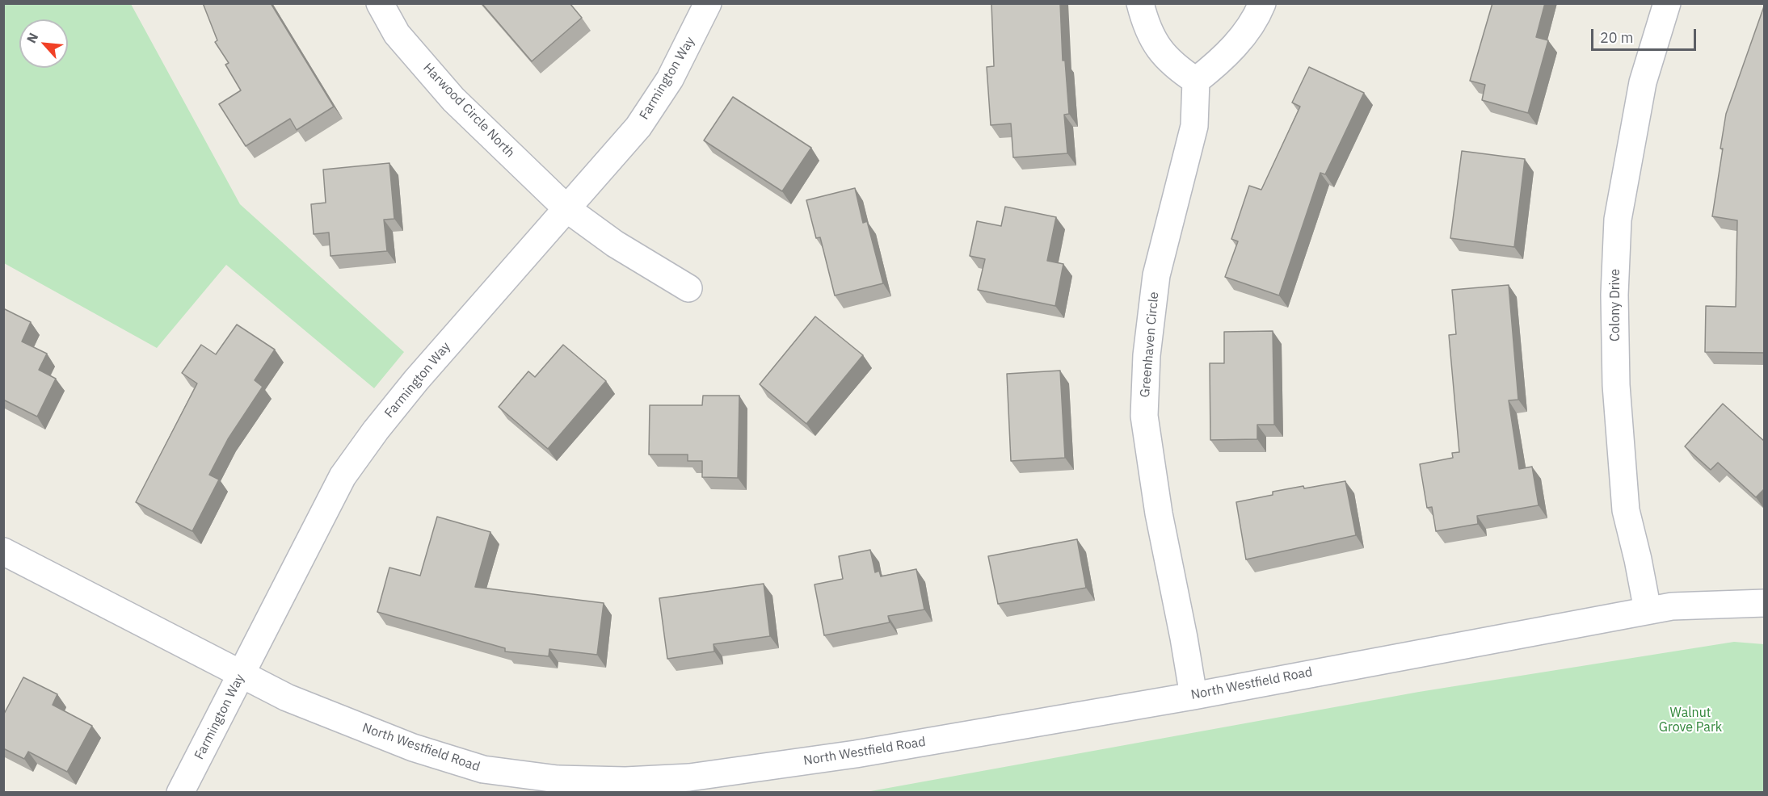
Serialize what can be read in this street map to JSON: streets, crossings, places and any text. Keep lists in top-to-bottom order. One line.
{"streets":{"street":["Farmington Way","Harwood Circle North","Colony Drive","Greenhaven Circle","North Westfield Road"]},"crossings":[["Farmington Way","Harwood Circle North"],["Farmington Way","North Westfield Road"],["Colony Drive","North Westfield Road"],["Greenhaven Circle","North Westfield Road"]],"parks":["Walnut Grove Park"],"scale_bar":"20 m","north":"top left"}
